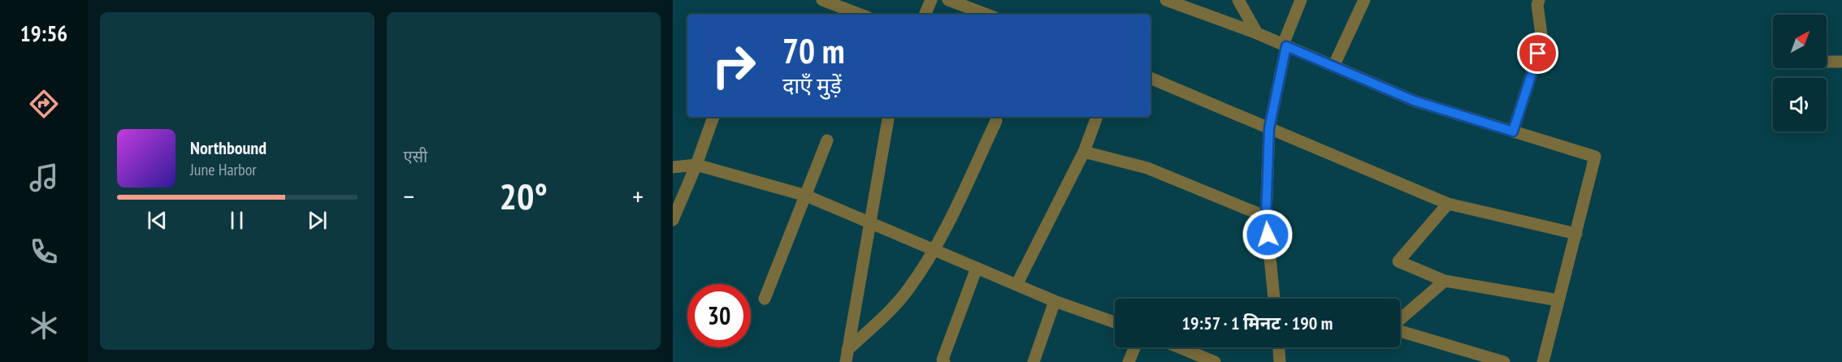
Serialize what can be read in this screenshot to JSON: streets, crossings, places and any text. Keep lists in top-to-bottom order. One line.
{"north":"top right","page":{"tabs":"19:56","tile":"एसी","turn":["70 m","दाएँ मुड़ें"],"song":["Northbound","June Harbor"],"heat":["−","20°","+"],"limit":"30","trip":"19:57 · 1 मिनट · 190 m"}}
